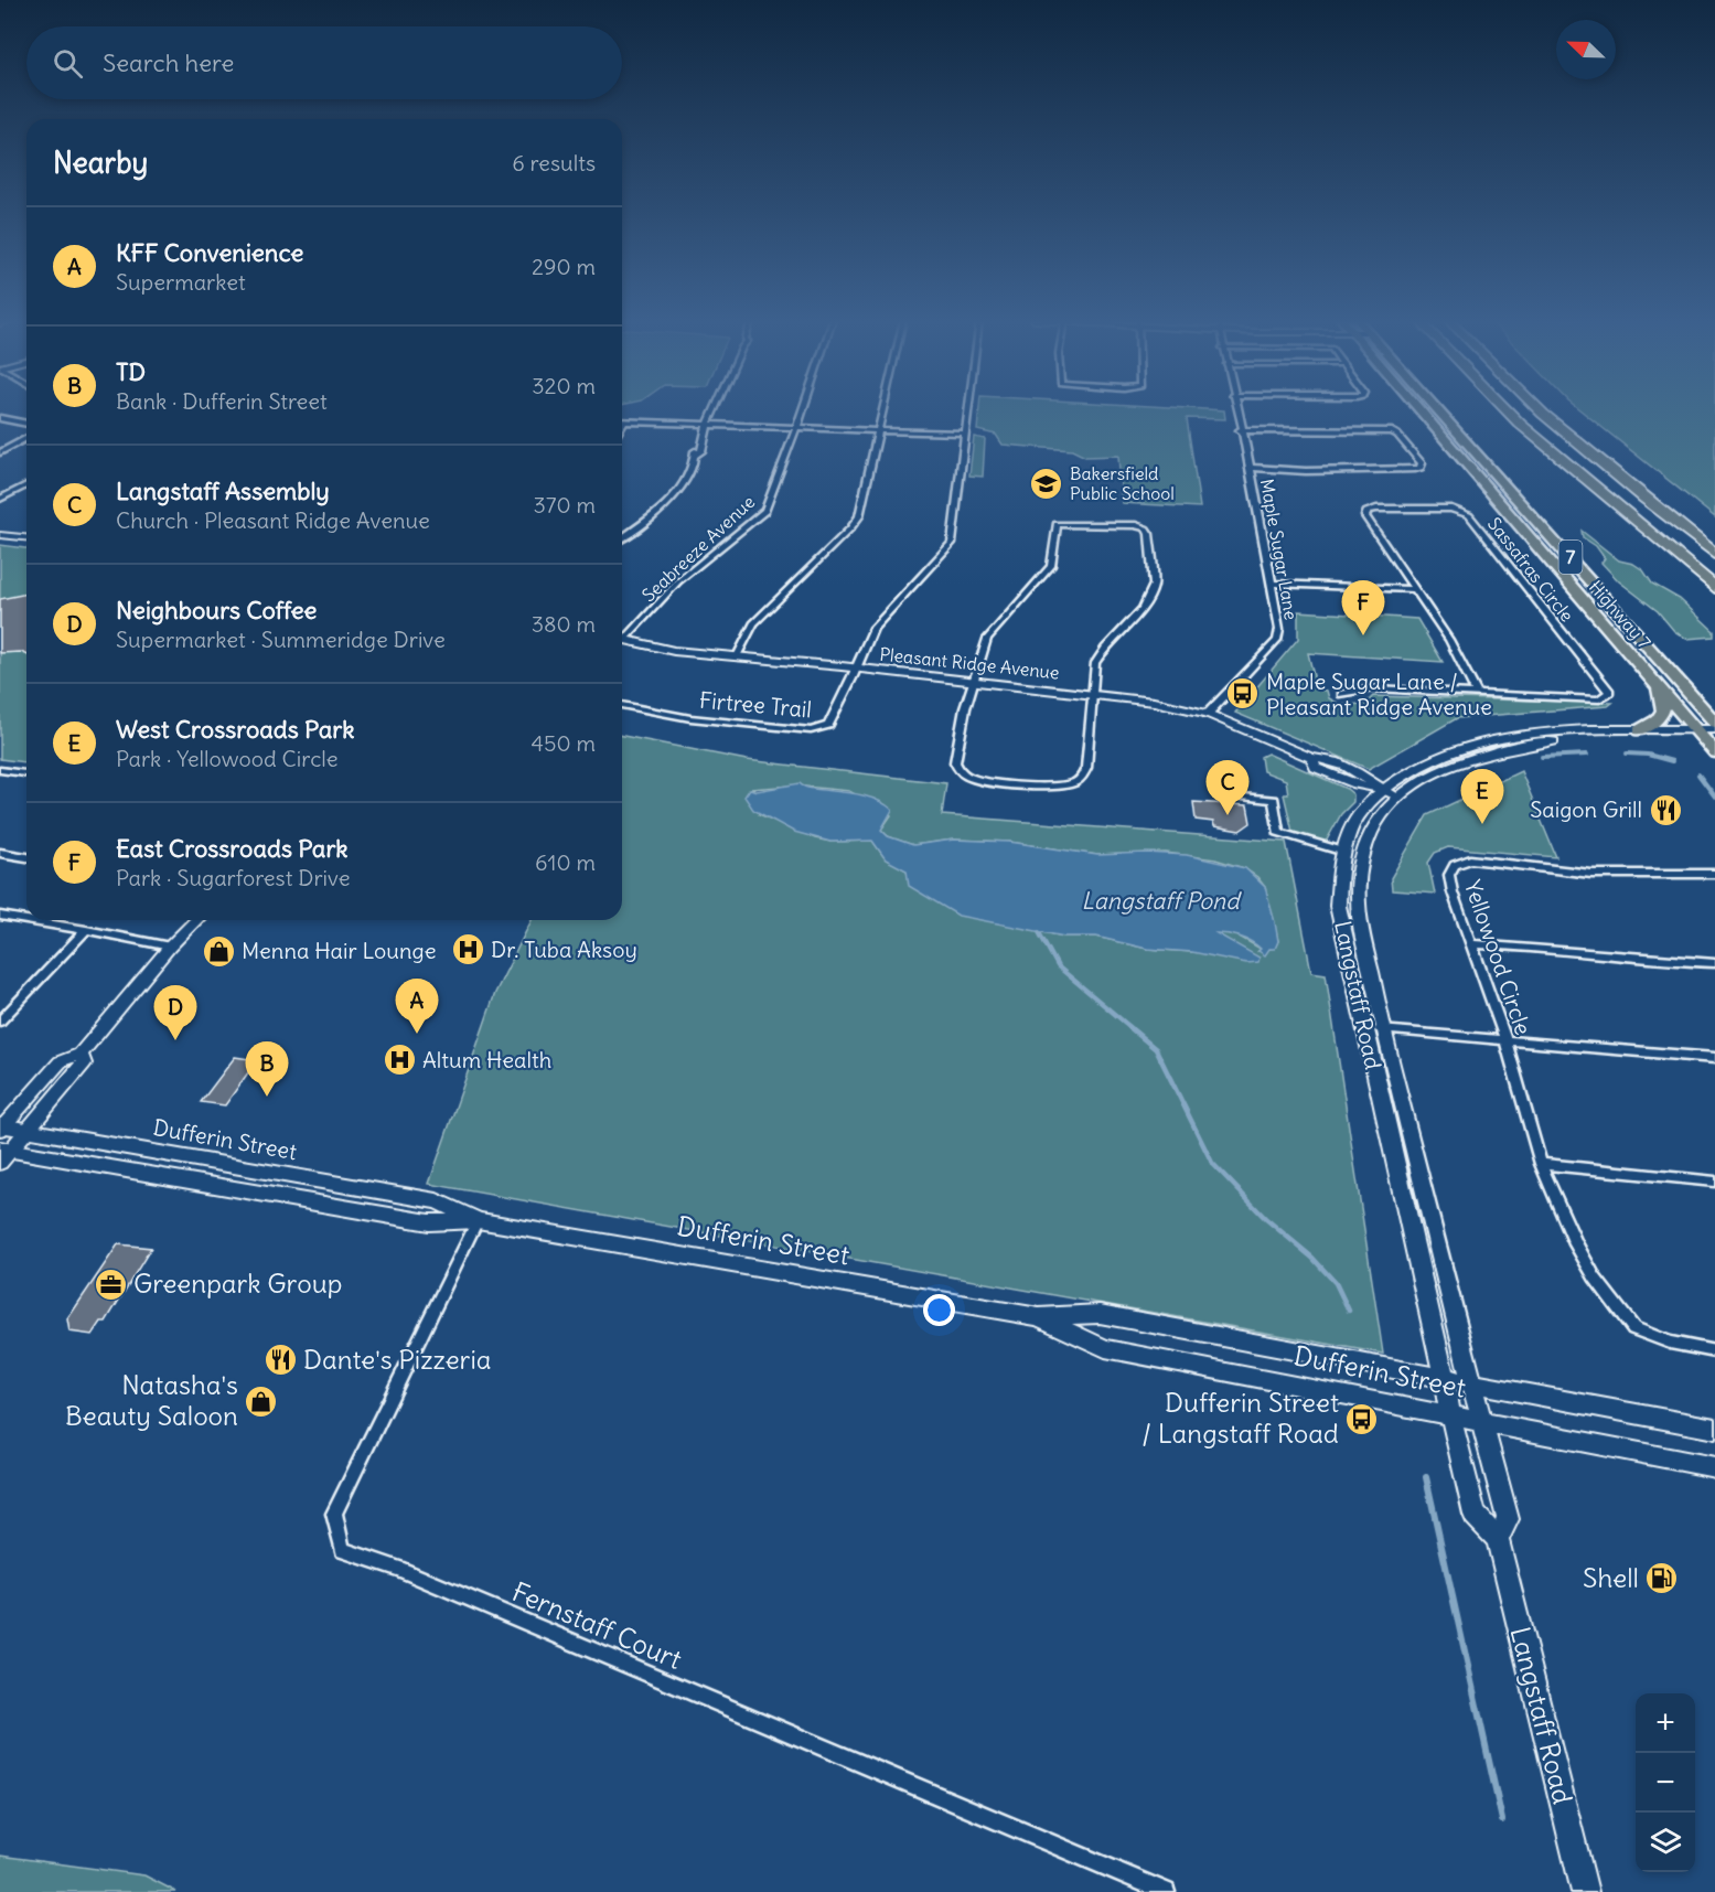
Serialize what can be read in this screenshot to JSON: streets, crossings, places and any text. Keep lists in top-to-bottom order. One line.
{"streets":{"main road":["7","Highway 7","Langstaff Road","Dufferin Street"],"street":["Seabreeze Avenue","Maple Sugar Lane","Sassafras Circle","Pleasant Ridge Avenue","Firtree Trail","Yellowood Circle","Fernstaff Court"]},"crossings":[["Maple Sugar Lane","Pleasant Ridge Avenue"],["Highway 7","Langstaff Road"],["Pleasant Ridge Avenue","Firtree Trail"],["Pleasant Ridge Avenue","Langstaff Road"],["Langstaff Road","Dufferin Street"],["Dufferin Street","Fernstaff Court"]],"water":["Langstaff Pond"],"places":{"school or university":["Bakersfield Public School"],"bus stop":["Maple Sugar Lane / Pleasant Ridge Avenue","Dufferin Street / Langstaff Road"],"restaurant":["Saigon Grill","Dante's Pizzeria"],"hospital":["Dr. Tuba Aksoy","Altum Health"],"shop":["Menna Hair Lounge","Natasha's Beauty Saloon"],"office":["Greenpark Group"],"fuel station":["Shell"]},"north":"top left","page":{"search":"Search here","heading":["Nearby","6 results"],"list":[{"mark":"A","name":"KFF Convenience","note":"Supermarket","value":"290 m"},{"mark":"B","name":"TD","note":"Bank · Dufferin Street","value":"320 m"},{"mark":"C","name":"Langstaff Assembly","note":"Church · Pleasant Ridge Avenue","value":"370 m"},{"mark":"D","name":"Neighbours Coffee","note":"Supermarket · Summeridge Drive","value":"380 m"},{"mark":"E","name":"West Crossroads Park","note":"Park · Yellowood Circle","value":"450 m"},{"mark":"F","name":"East Crossroads Park","note":"Park · Sugarforest Drive","value":"610 m"}],"pins":["F","C","E","A","D","B"],"map_buttons":["+","−"]}}
